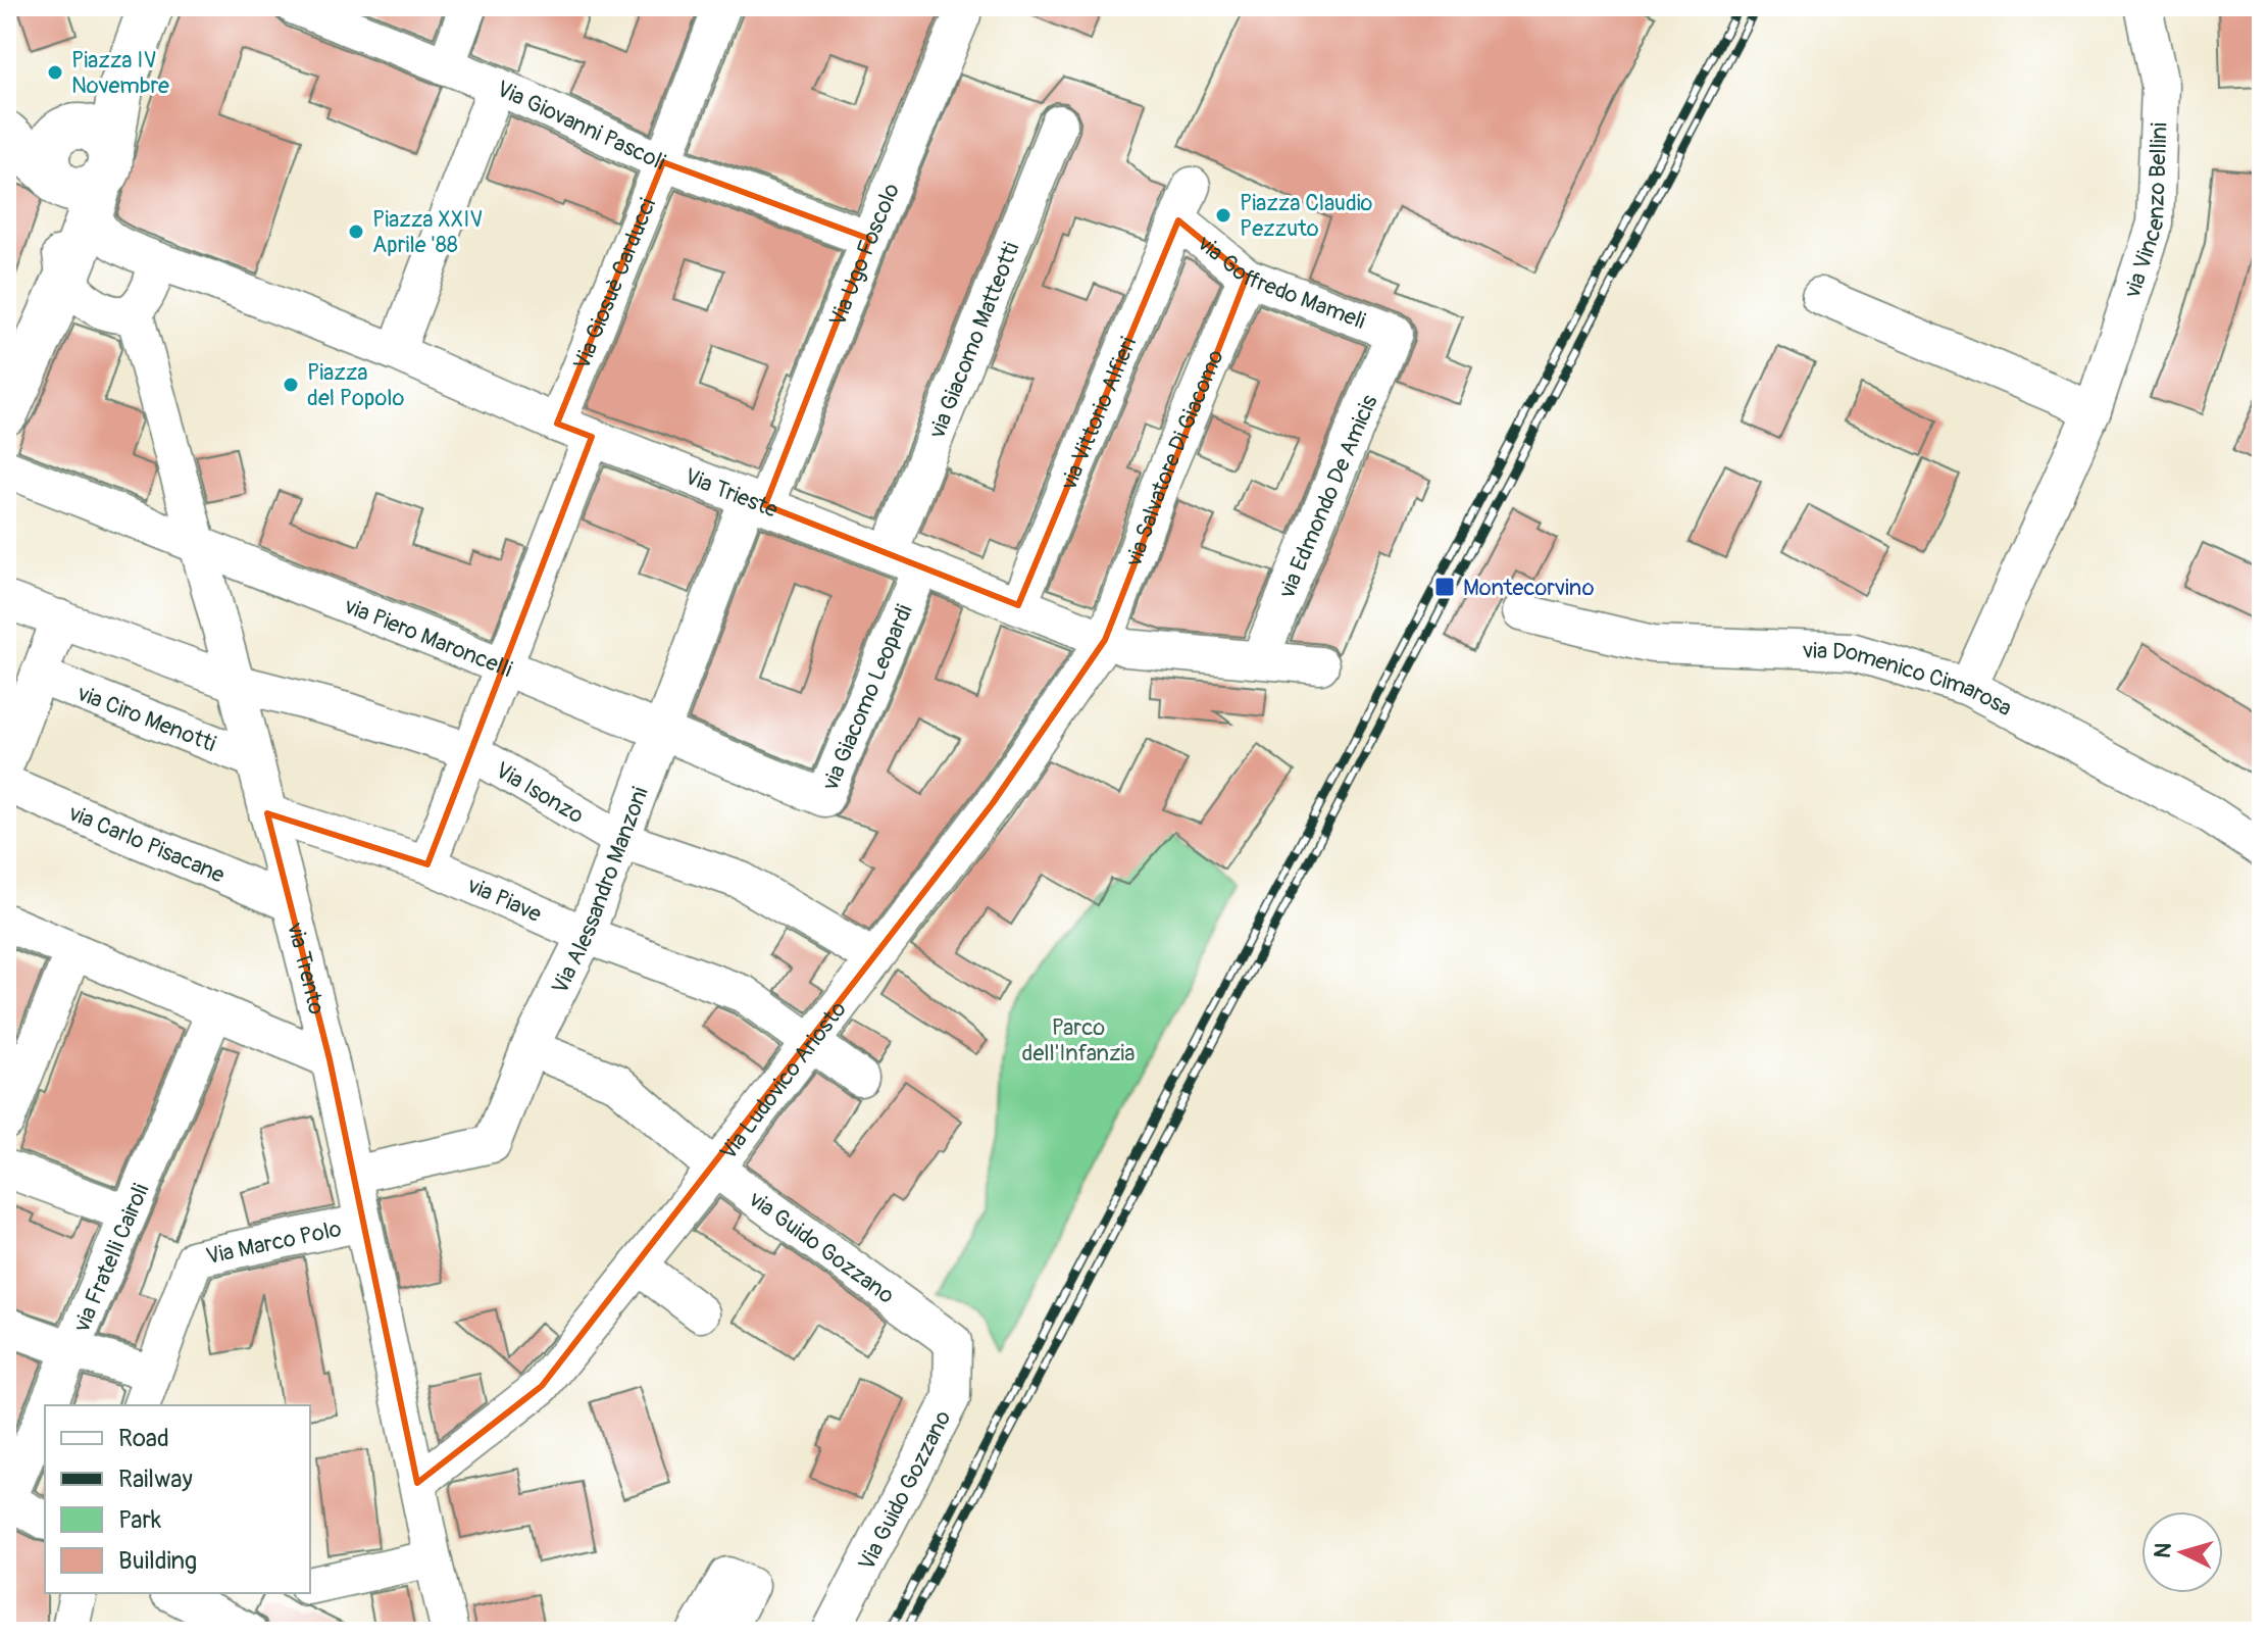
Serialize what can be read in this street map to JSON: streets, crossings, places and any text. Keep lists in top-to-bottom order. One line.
{"streets":{"street":["Via Giovanni Pascoli","via Vincenzo Bellini","Via Ugo Foscolo","via Goffredo Mameli","Via Giosuè Carducci","via Giacomo Matteotti","via Vittorio Alfieri","via Salvatore Di Giacomo","Via Trieste","via Edmondo De Amicis","via Piero Maroncelli","via Domenico Cimarosa","via Giacomo Leopardi","via Ciro Menotti","Via Isonzo","via Carlo Pisacane","Via Alessandro Manzoni","via Piave","via Trento","Via Ludovico Ariosto","Via Marco Polo","via Guido Gozzano","via Fratelli Cairoli","Via Guido Gozzano"]},"crossings":[["Via Giovanni Pascoli","Via Ugo Foscolo"],["Via Giovanni Pascoli","Via Giosuè Carducci"],["via Vincenzo Bellini","via Domenico Cimarosa"],["Via Ugo Foscolo","Via Trieste"],["Via Ugo Foscolo","Via Alessandro Manzoni"],["via Goffredo Mameli","via Vittorio Alfieri"],["via Goffredo Mameli","via Salvatore Di Giacomo"],["via Goffredo Mameli","via Edmondo De Amicis"],["Via Giosuè Carducci","Via Trieste"],["via Giacomo Matteotti","Via Trieste"],["via Giacomo Matteotti","via Giacomo Leopardi"],["via Vittorio Alfieri","Via Trieste"],["via Salvatore Di Giacomo","Via Trieste"],["via Salvatore Di Giacomo","Via Ludovico Ariosto"],["Via Trieste","via Edmondo De Amicis"],["Via Trieste","via Giacomo Leopardi"],["Via Trieste","Via Alessandro Manzoni"],["Via Trieste","Via Ludovico Ariosto"],["via Piero Maroncelli","via Giacomo Leopardi"],["via Piero Maroncelli","Via Alessandro Manzoni"],["via Piero Maroncelli","via Trento"],["via Giacomo Leopardi","Via Alessandro Manzoni"],["via Ciro Menotti","via Trento"],["Via Isonzo","Via Alessandro Manzoni"],["Via Isonzo","via Trento"],["Via Isonzo","Via Ludovico Ariosto"],["via Carlo Pisacane","via Trento"],["Via Alessandro Manzoni","via Piave"],["Via Alessandro Manzoni","via Trento"],["Via Alessandro Manzoni","via Guido Gozzano"],["via Piave","via Trento"],["via Piave","Via Ludovico Ariosto"],["via Trento","Via Ludovico Ariosto"],["via Trento","Via Marco Polo"],["Via Ludovico Ariosto","via Guido Gozzano"],["via Guido Gozzano","Via Guido Gozzano"]],"parks":["Parco dell'Infanzia"],"places":{"other":["Piazza IV Novembre","Piazza Claudio Pezzuto","Piazza XXIV Aprile '88","Piazza del Popolo"],"transit":["Montecorvino"]},"legend":["Road","Railway","Park","Building"],"north":"left"}
